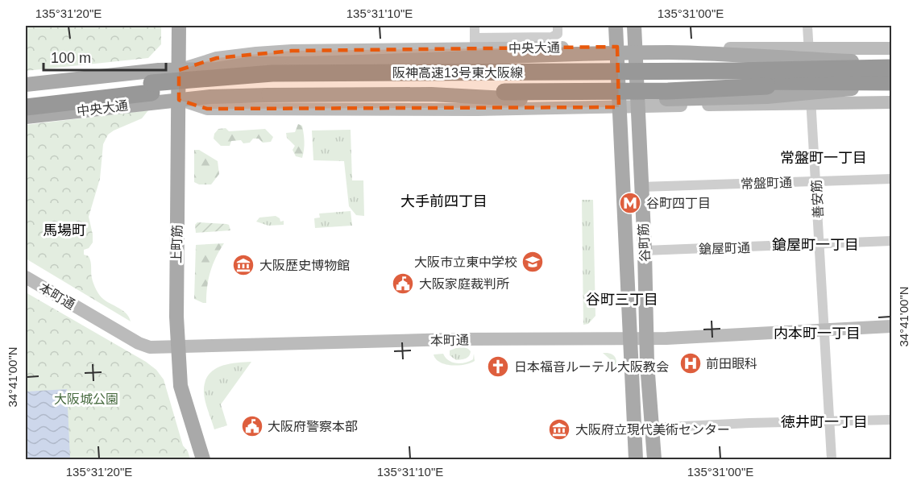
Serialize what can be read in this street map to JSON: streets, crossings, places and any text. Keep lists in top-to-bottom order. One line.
{"streets":{"highway":["阪神高速13号東大阪線"],"main road":["中央大通","谷町筋","上町筋"],"street":["常盤町通","善安筋","鎗屋町通","本町通"]},"crossings":[["中央大通","善安筋"],["中央大通","谷町筋"],["中央大通","上町筋"],["常盤町通","善安筋"],["常盤町通","谷町筋"],["善安筋","鎗屋町通"],["善安筋","本町通"],["谷町筋","鎗屋町通"],["谷町筋","本町通"],["上町筋","本町通"]],"districts":["常盤町一丁目","大手前四丁目","馬場町","鎗屋町一丁目","谷町三丁目","内本町一丁目","徳井町一丁目"],"parks":["大阪城公園"],"places":{"metro station":["谷町四丁目"],"school or university":["大阪市立東中学校"],"museum":["大阪歴史博物館","大阪府立現代美術センター"],"public building":["大阪家庭裁判所","大阪府警察本部"],"hospital":["前田眼科"],"church":["日本福音ルーテル大阪教会"]},"scale_bar":"100 m","coordinates":["135°31'20\"E","135°31'10\"E","135°31'00\"E","34°41'00\"N"]}
